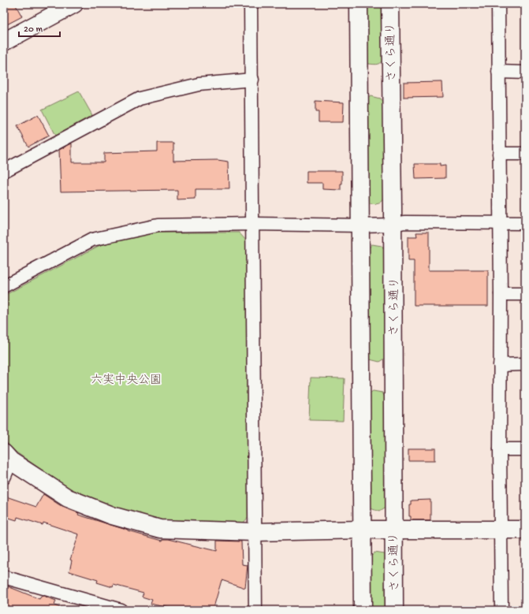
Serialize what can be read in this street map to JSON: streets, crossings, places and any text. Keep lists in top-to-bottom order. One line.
{"streets":{"street":["さくら通り"]},"parks":["六実中央公園"],"scale_bar":"20 m"}
